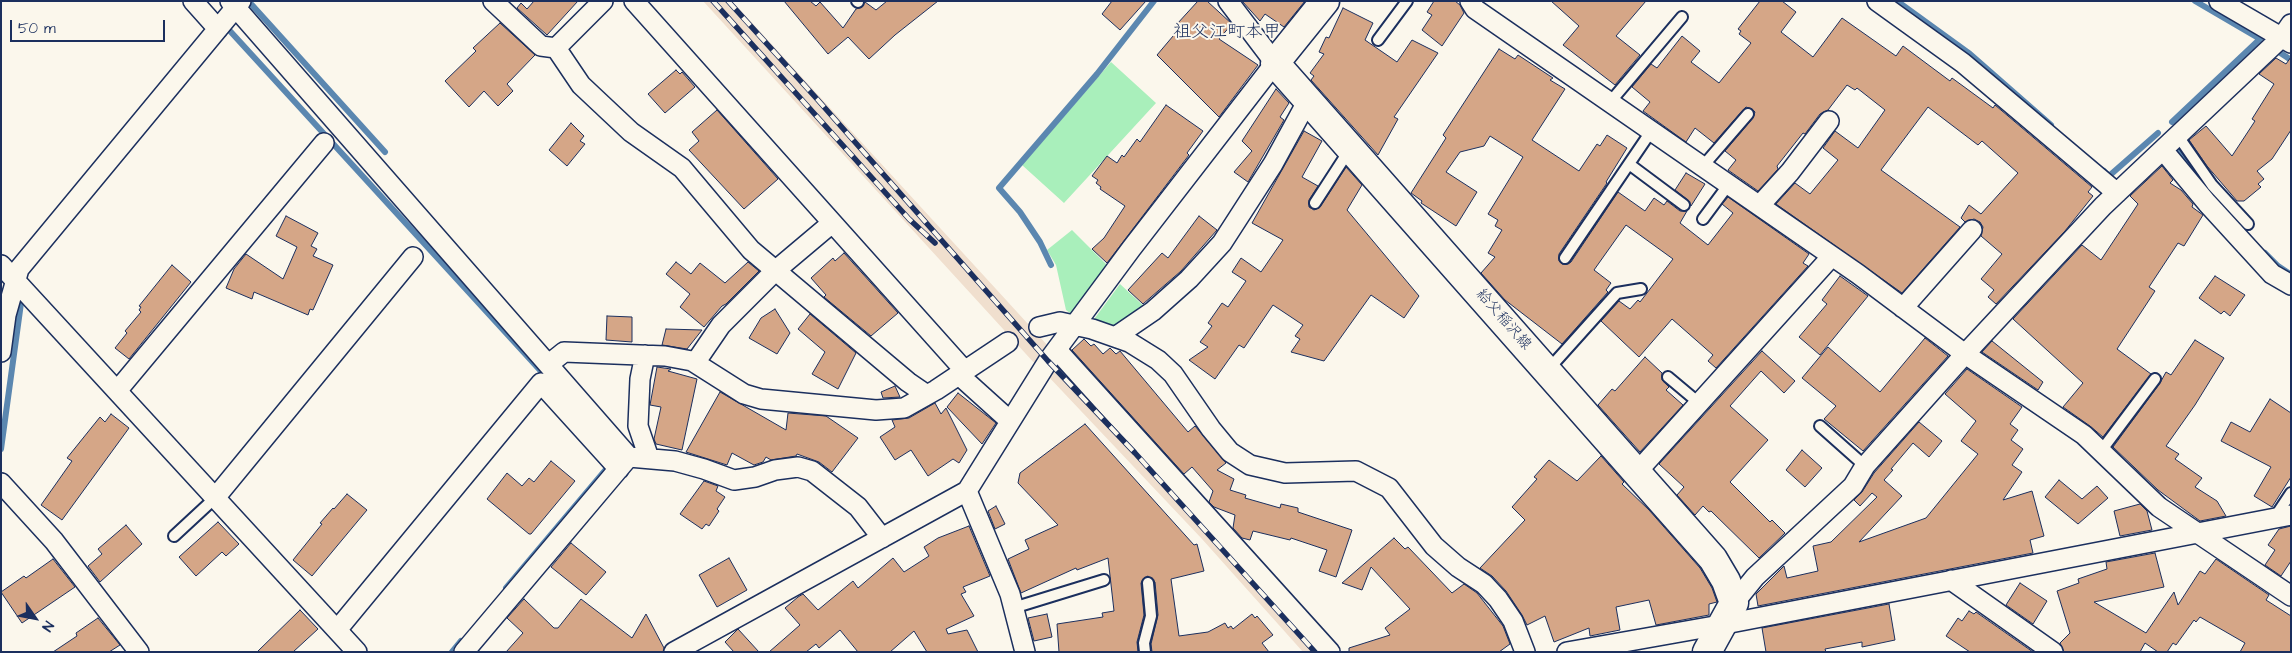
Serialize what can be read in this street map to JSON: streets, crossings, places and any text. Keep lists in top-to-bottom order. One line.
{"streets":{"main road":["給父稲沢線"]},"districts":["祖父江町本甲"],"scale_bar":"50 m","north":"bottom right"}
